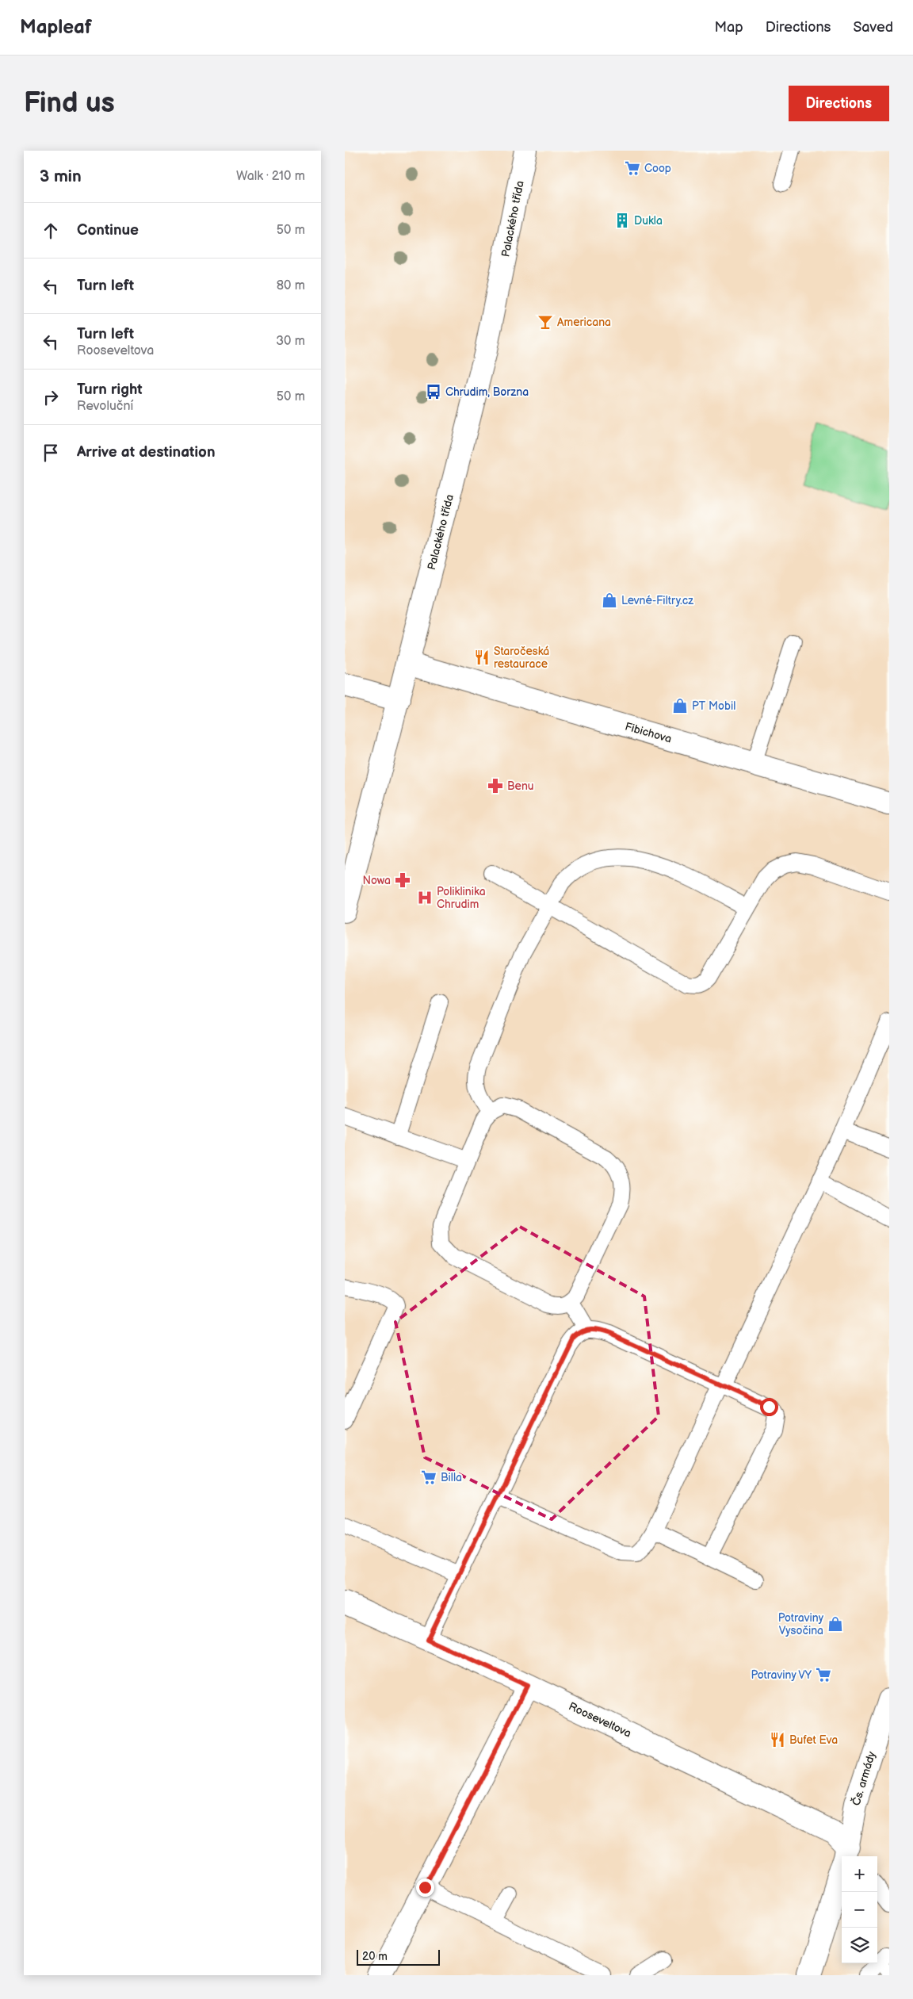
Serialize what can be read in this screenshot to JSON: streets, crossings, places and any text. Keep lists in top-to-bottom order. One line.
{"streets":{"street":["Palackého třída","Fibichova","Rooseveltova","Čs. armády"]},"crossings":[["Palackého třída","Fibichova"]],"places":{"supermarket":["Coop","Billa","Potraviny VY"],"building":["Dukla"],"bar":["Americana"],"bus stop":["Chrudim, Borzna"],"shop":["Levné-Filtry.cz","PT Mobil","Potraviny Vysočina"],"restaurant":["Staročeská restaurace","Bufet Eva"],"pharmacy":["Benu","Nowa"],"hospital":["Poliklinika Chrudim"]},"scale_bar":"20 m","page":{"header":"Mapleaf","nav":["Map","Directions","Saved"],"buttons":"Directions","title":"Find us","heading":["3 min","Walk · 210 m"],"list":[["Continue","50 m"],["Turn left","80 m"],["Turn left","Rooseveltova","30 m"],["Turn right","Revoluční","50 m"],"Arrive at destination"],"map_buttons":["+","−"],"scale":"20 m"}}
